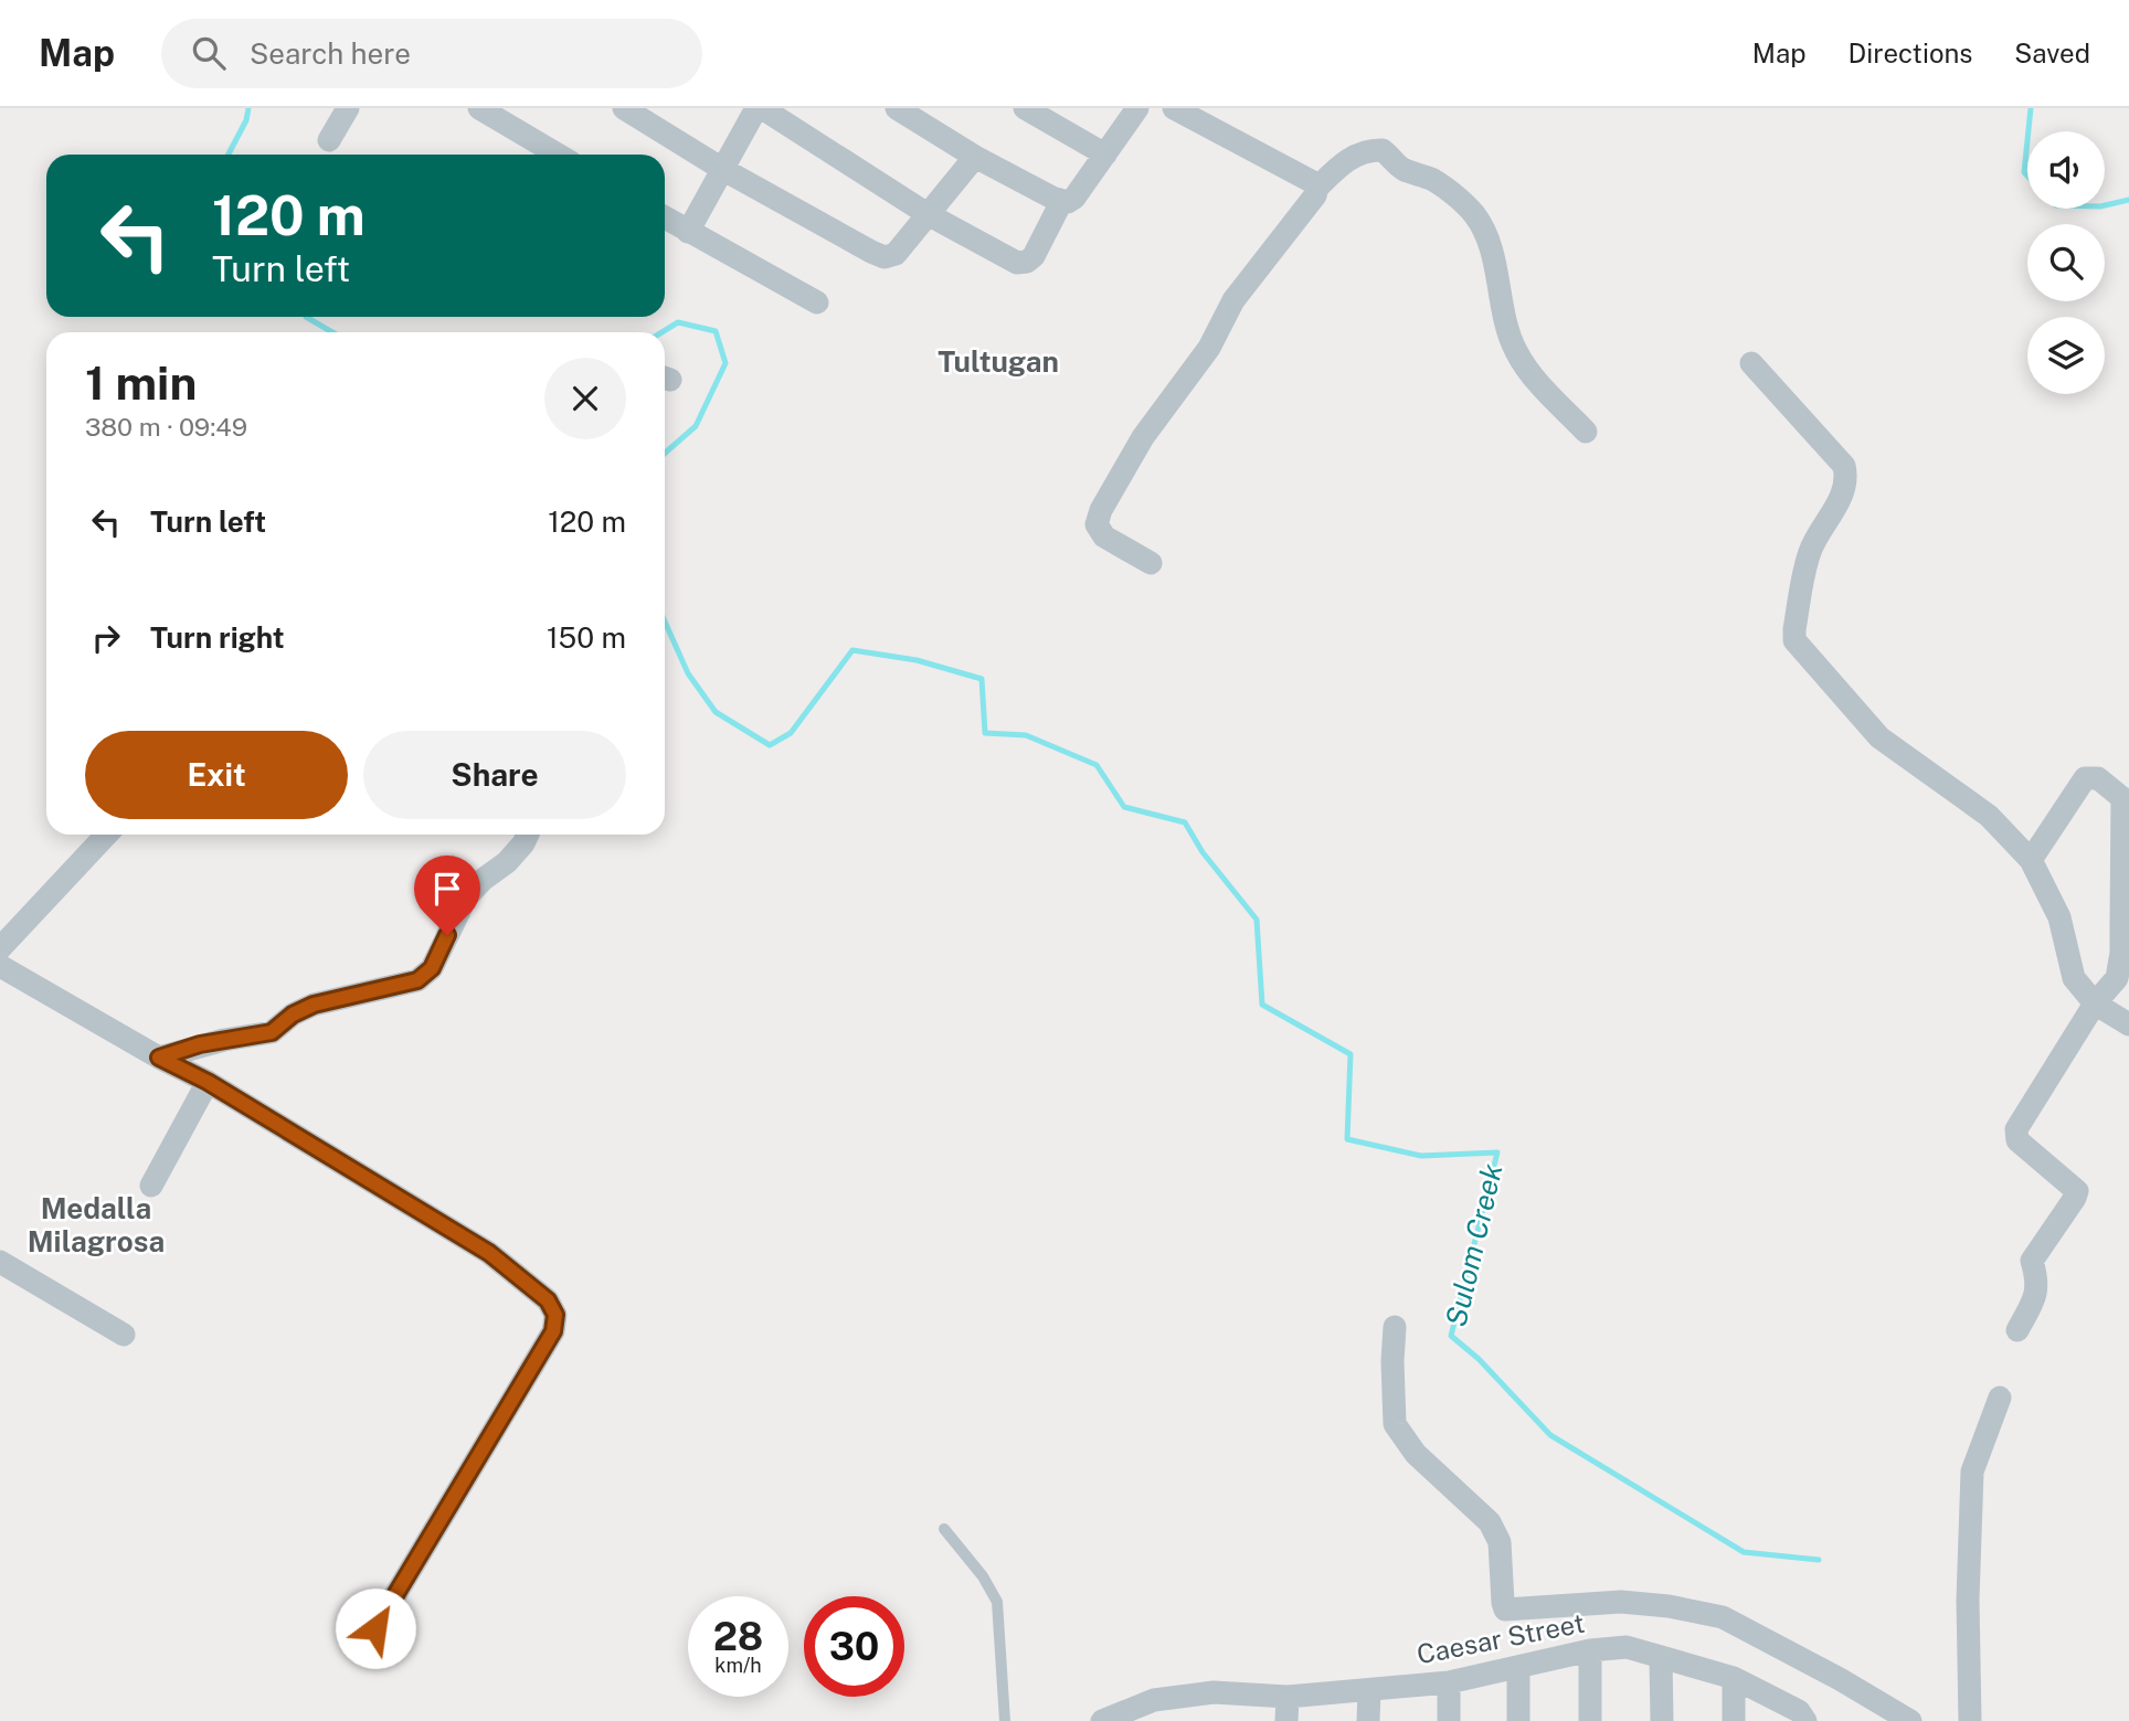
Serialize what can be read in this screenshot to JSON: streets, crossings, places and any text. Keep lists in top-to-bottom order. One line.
{"streets":{"street":["Caesar Street"]},"districts":["Tultugan","Medalla Milagrosa"],"water":["Sulom Creek"],"page":{"header":"Map","search":"Search here","nav":["Map","Directions","Saved"],"turn":["120 m","Turn left"],"heading":["1 min","380 m · 09:49"],"list":[{"name":"Turn left","value":"120 m"},{"name":"Turn right","value":"150 m"}],"buttons":["Exit","Share"],"speed":"28 km/h","limit":"30"}}
